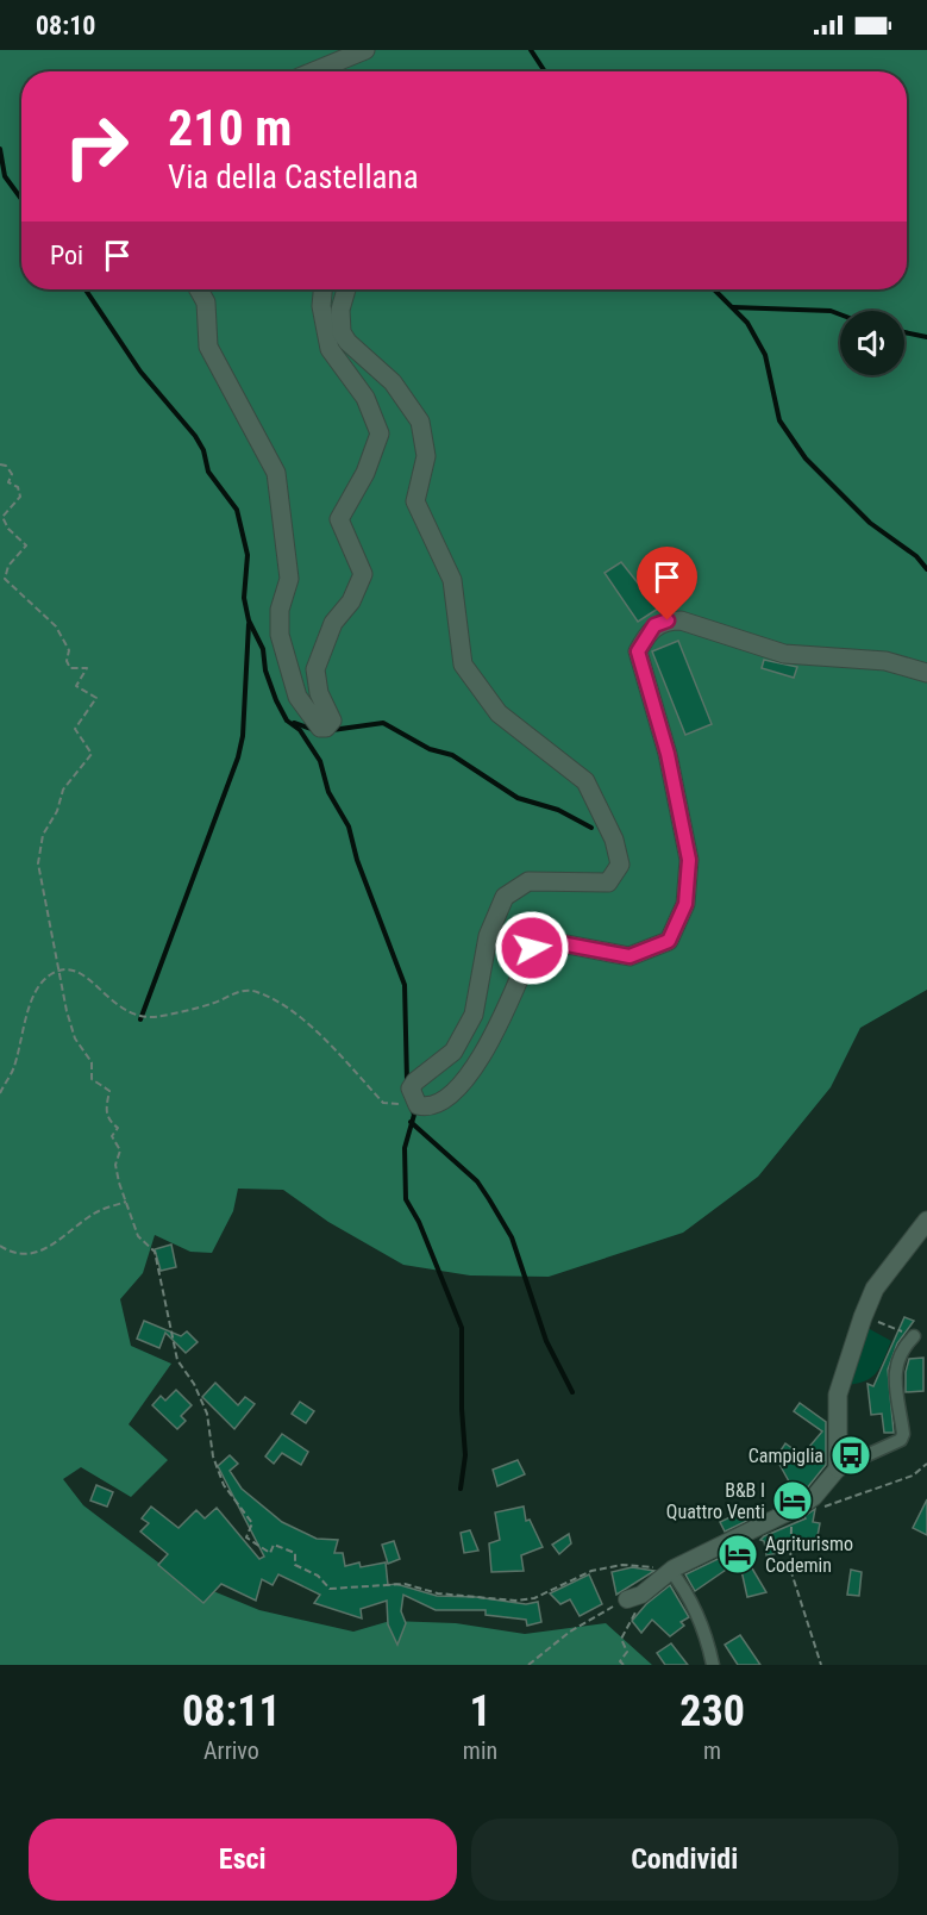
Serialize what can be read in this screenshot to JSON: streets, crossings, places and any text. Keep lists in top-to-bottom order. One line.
{"places":{"bus stop":["Campiglia"],"hotel":["B&B I Quattro Venti","Agriturismo Codemin"]},"page":{"status":"08:10","turn":["210 m","Via della Castellana"],"then":"Poi","eta":["08:11","Arrivo","1","min","230","m"],"buttons":["Esci","Condividi"]}}
